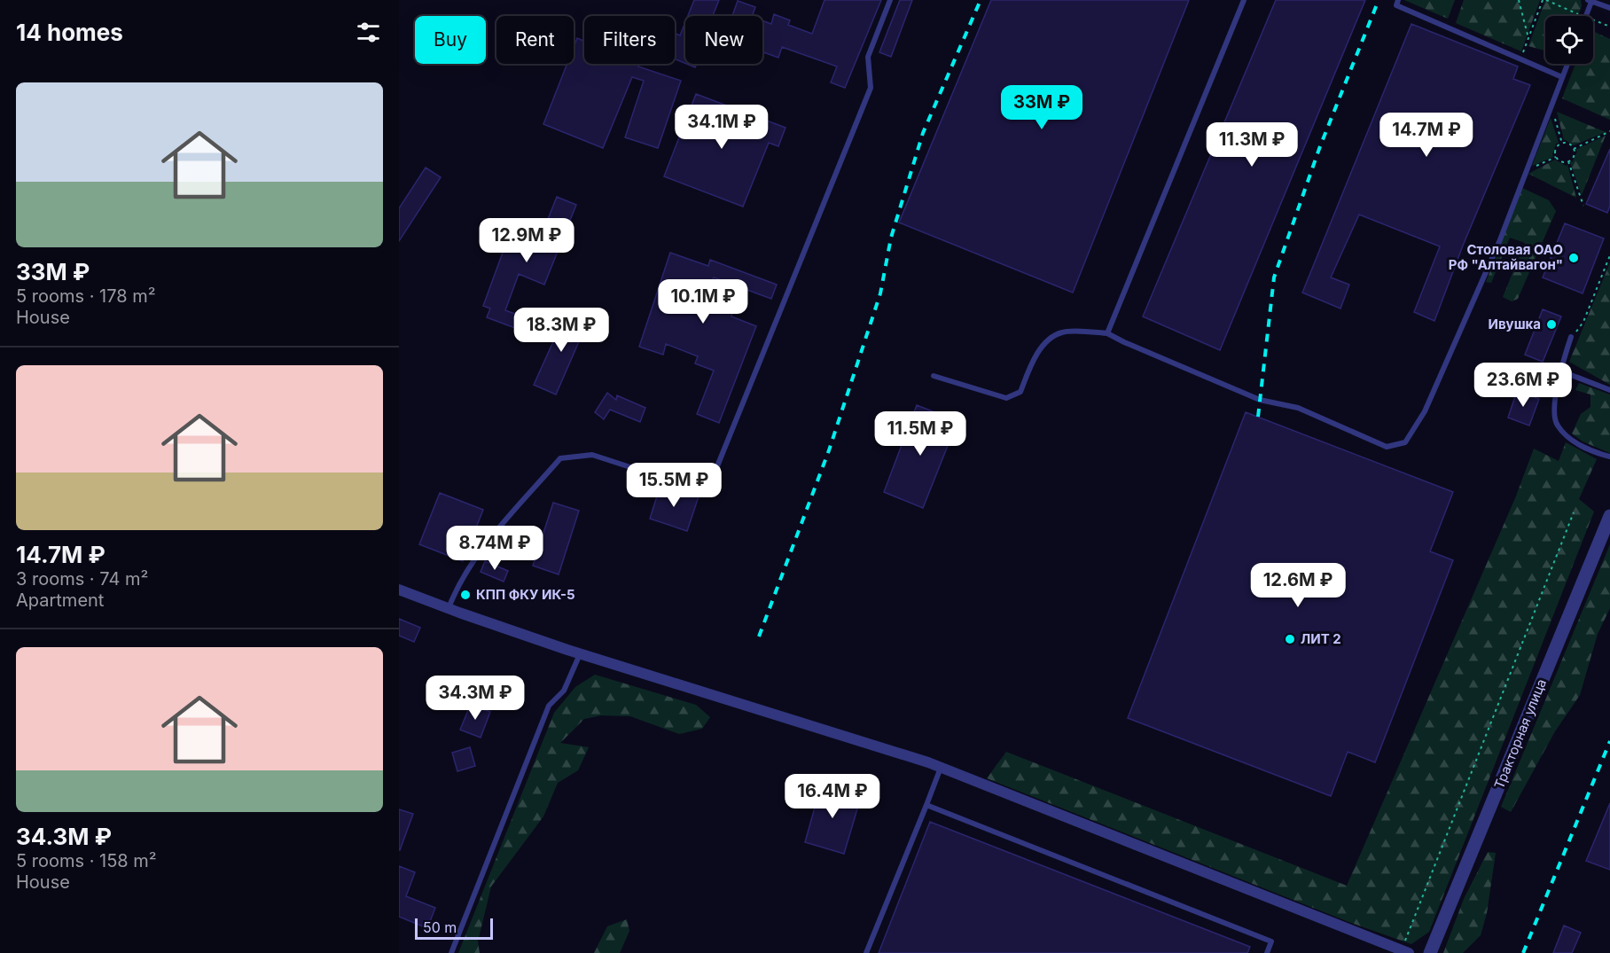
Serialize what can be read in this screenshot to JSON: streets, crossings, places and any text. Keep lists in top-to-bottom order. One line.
{"streets":{"street":["Тракторная улица"]},"places":["Столовая ОАО РФ \"Алтайвагон\"","Ивушка","КПП ФКУ ИК-5","ЛИТ 2"],"scale_bar":"50 m","page":{"heading":"14 homes","chip":["Buy","Rent","Filters","New"],"list":[{"name":"33M ₽","note":"5 rooms · 178 m² · House"},{"name":"14.7M ₽","note":"3 rooms · 74 m² · Apartment"},{"name":"34.3M ₽","note":"5 rooms · 158 m² · House"}],"price":["33M ₽","34.1M ₽","14.7M ₽","11.3M ₽","12.9M ₽","10.1M ₽","18.3M ₽","23.6M ₽","11.5M ₽","15.5M ₽","8.74M ₽","12.6M ₽","34.3M ₽","16.4M ₽"],"scale":"50 m"}}
